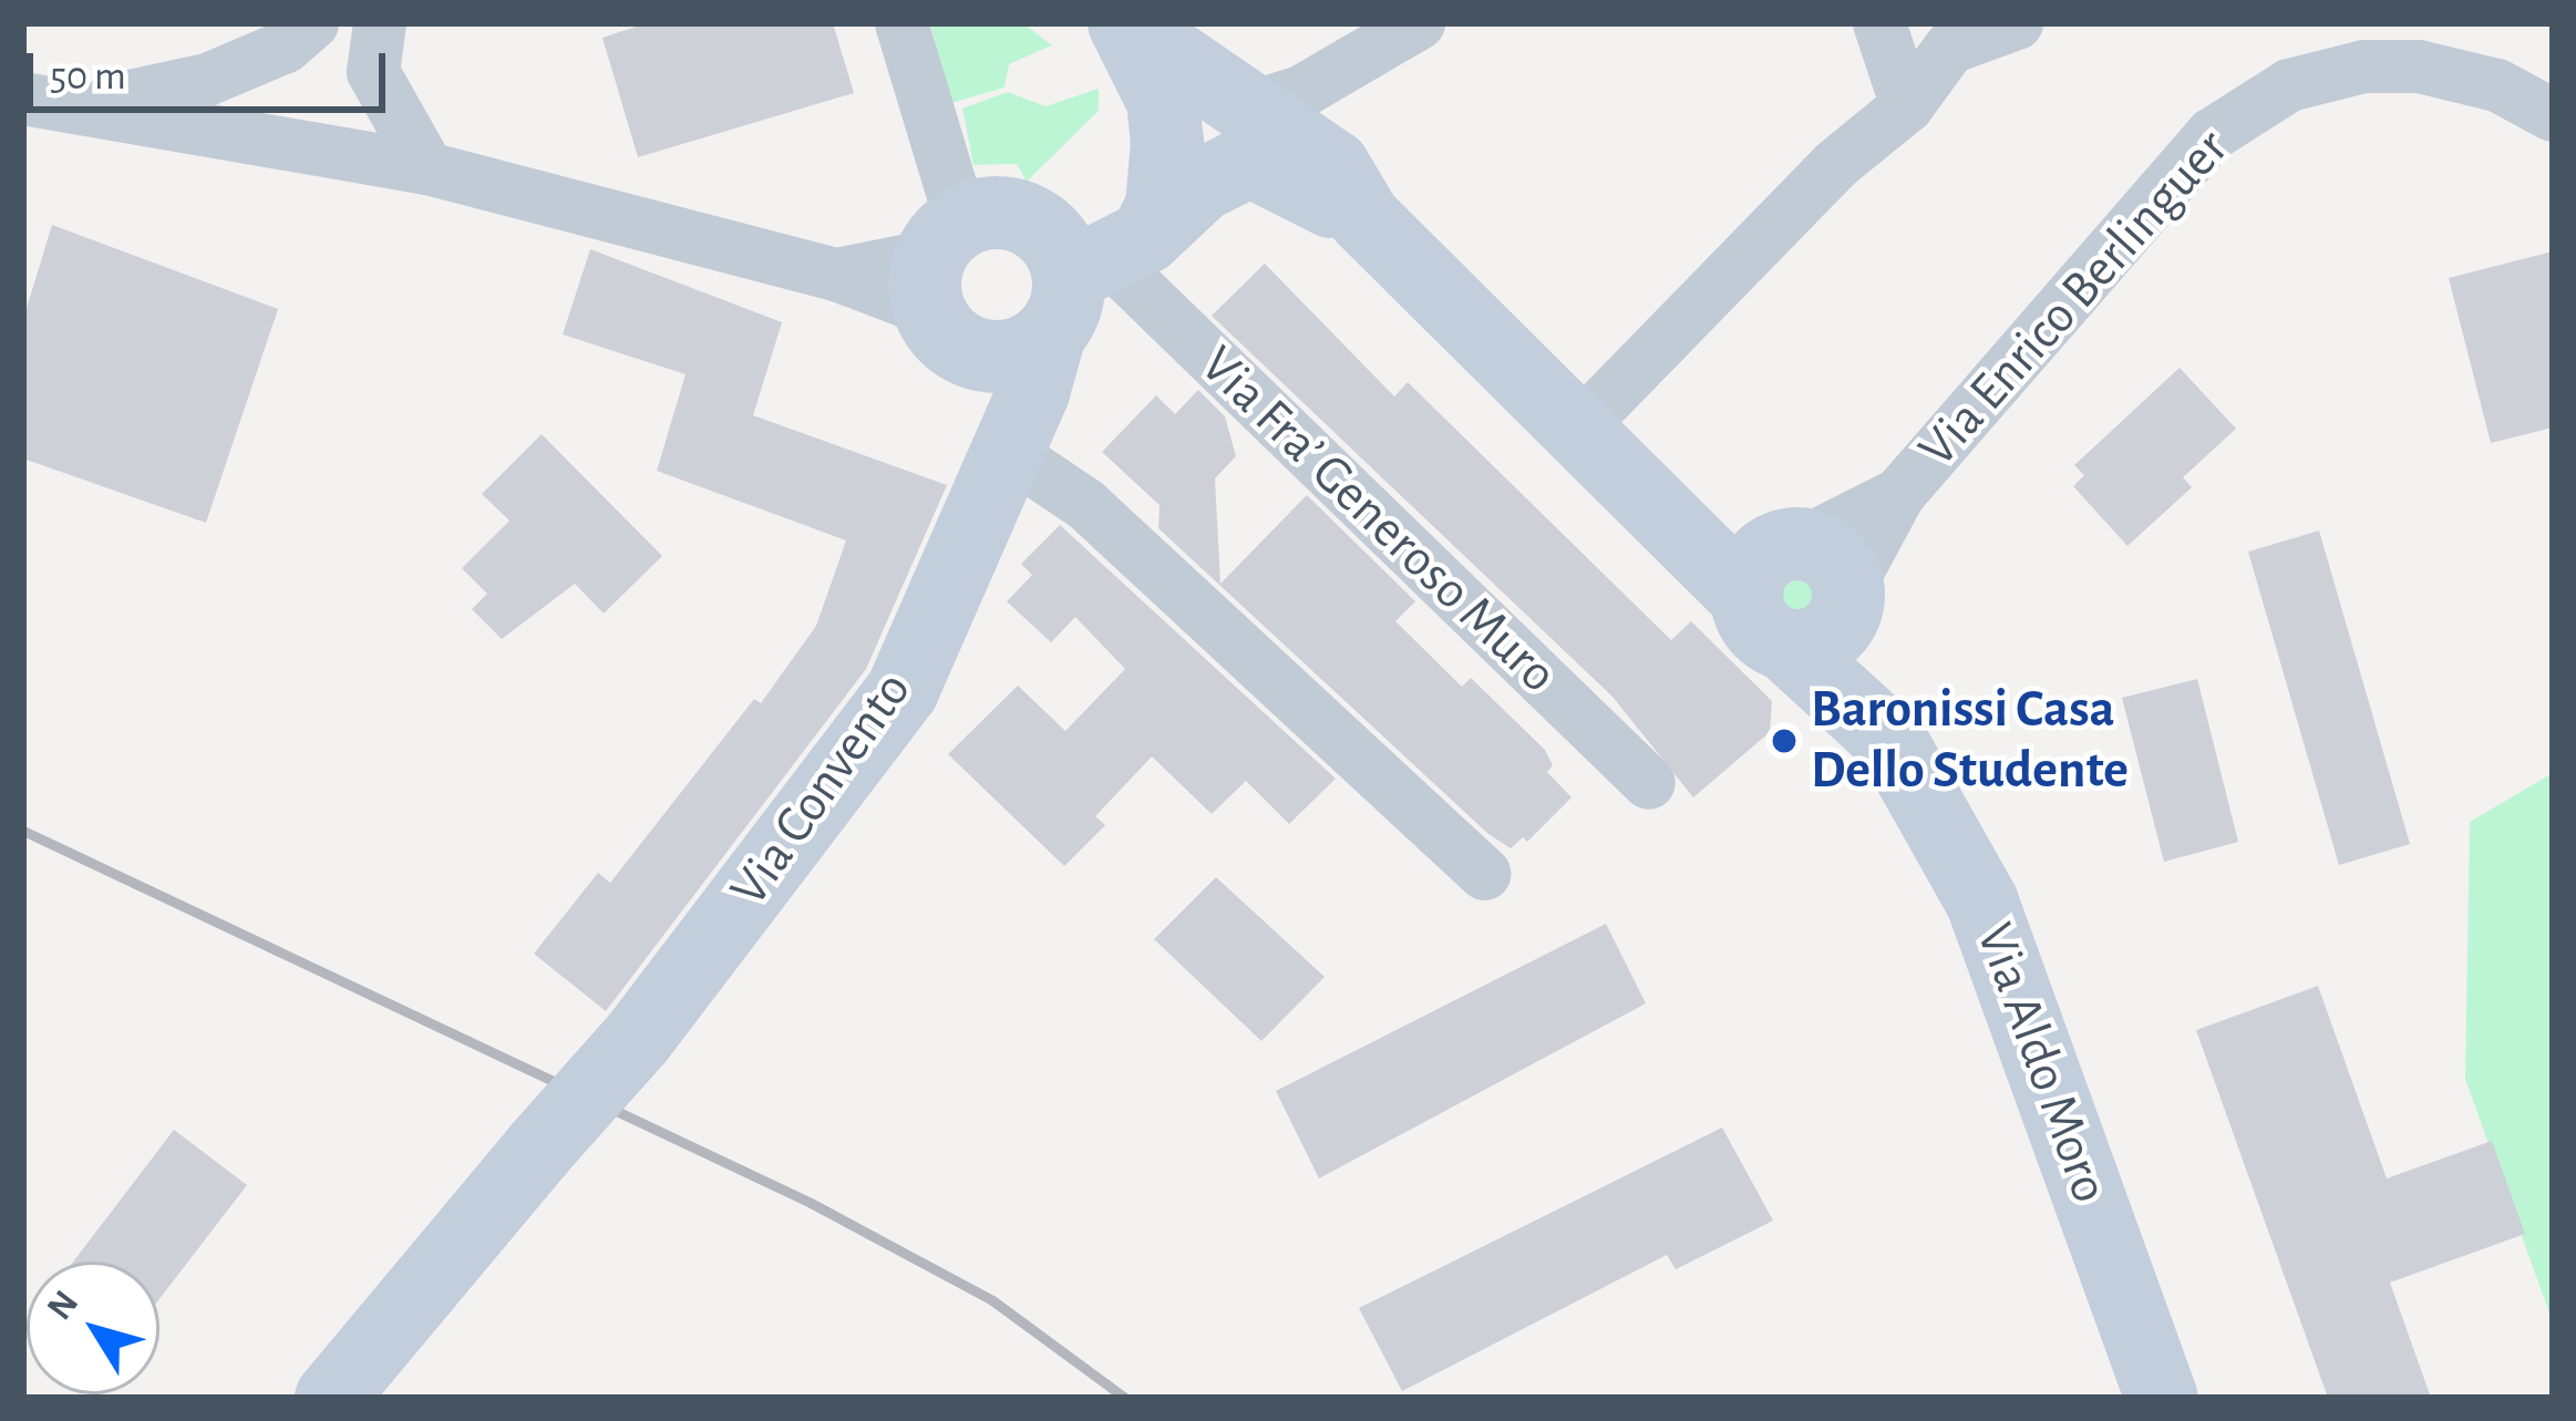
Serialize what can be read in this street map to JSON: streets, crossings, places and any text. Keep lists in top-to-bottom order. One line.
{"streets":{"street":["Via Enrico Berlinguer","Via Fra’ Generoso Muro","Via Convento","Via Aldo Moro"]},"crossings":[["Via Enrico Berlinguer","Via Aldo Moro"],["Via Fra’ Generoso Muro","Via Convento"]],"places":["Baronissi Casa Dello Studente"],"scale_bar":"50 m","north":"top left"}
